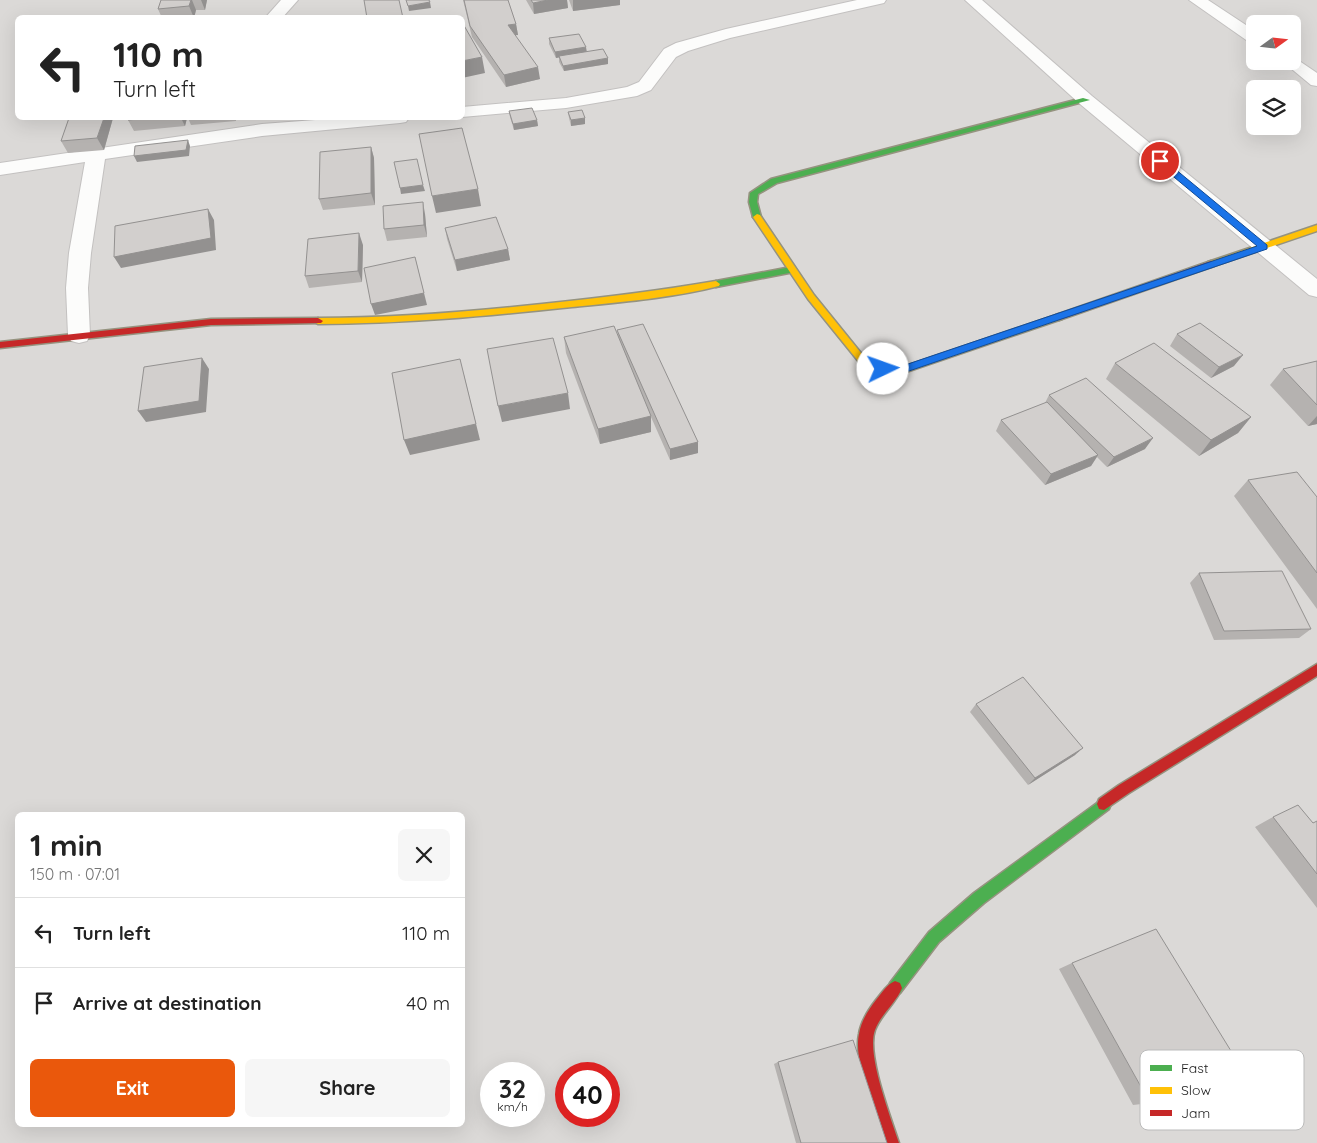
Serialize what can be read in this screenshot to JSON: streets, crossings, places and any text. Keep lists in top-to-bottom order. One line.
{"legend":["Fast","Slow","Jam"],"north":"right","page":{"turn":["110 m","Turn left"],"heading":["1 min","150 m · 07:01"],"list":[{"name":"Turn left","value":"110 m"},{"name":"Arrive at destination","value":"40 m"}],"buttons":["Exit","Share"],"speed":"32 km/h","limit":"40"}}
